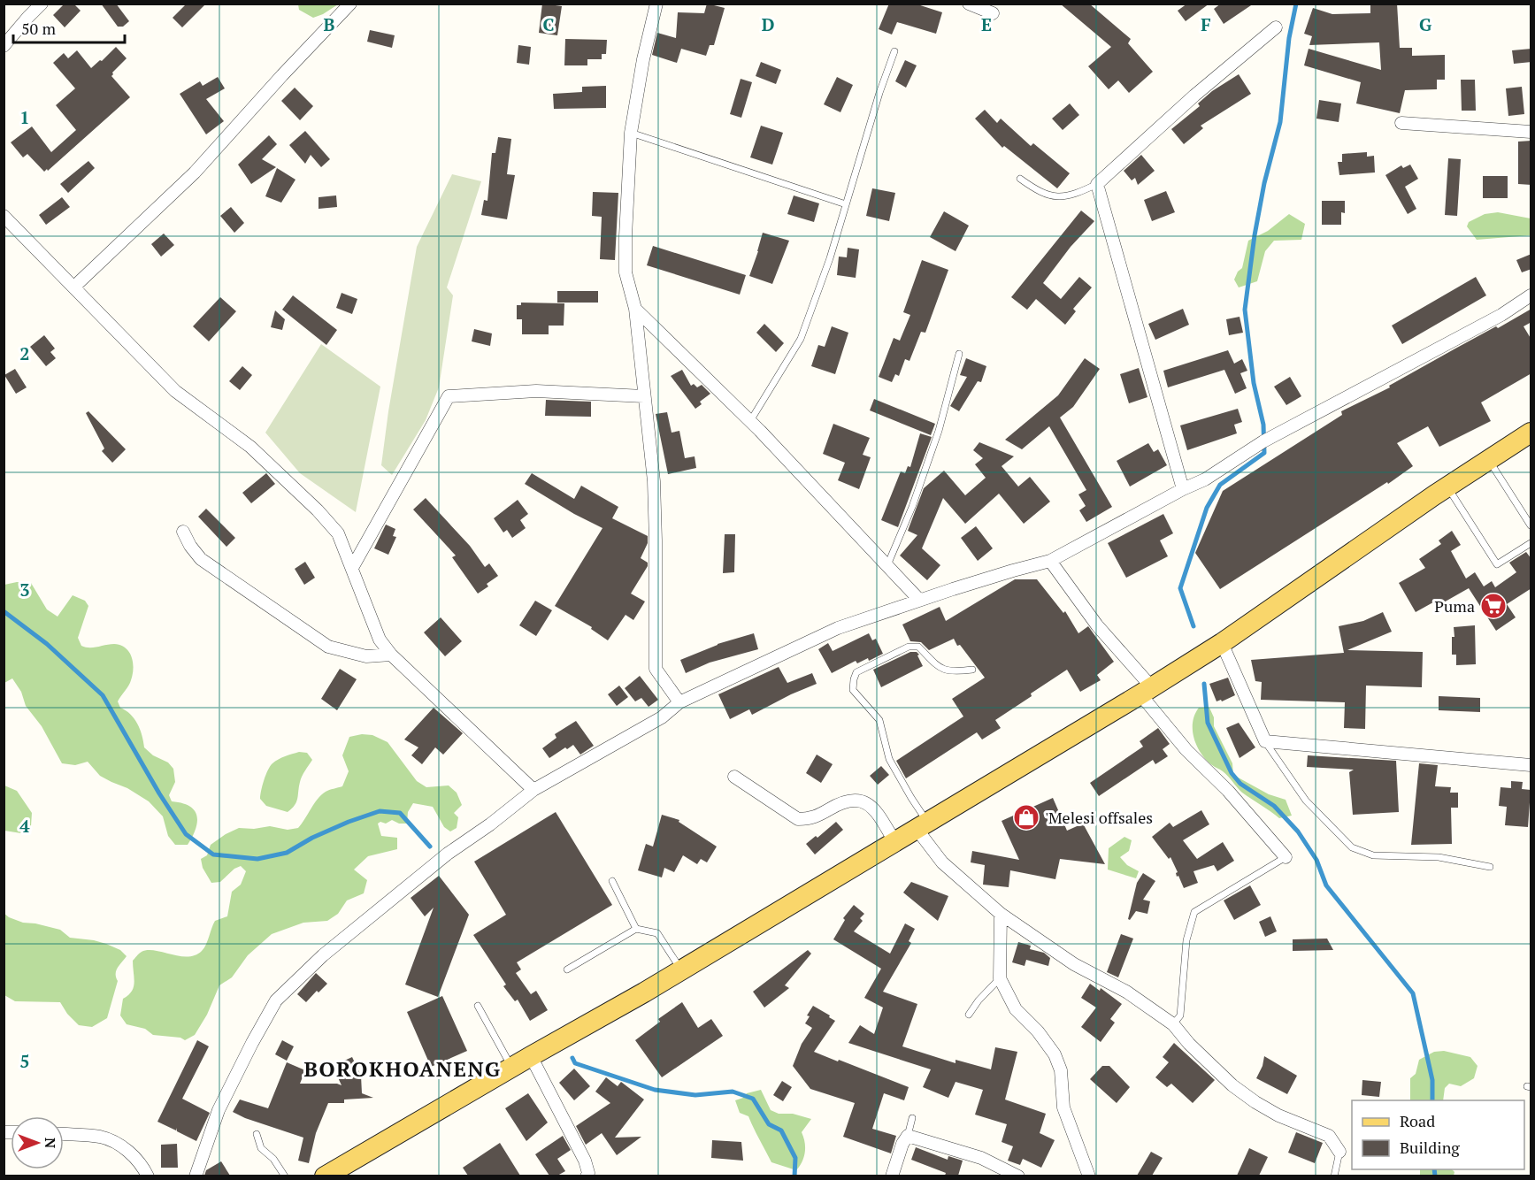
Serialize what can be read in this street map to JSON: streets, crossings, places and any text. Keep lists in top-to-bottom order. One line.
{"districts":["BOROKHOANENG"],"places":{"supermarket":["Puma"],"shop":["'Melesi offsales"]},"legend":["Road","Building"],"scale_bar":"50 m","north":"right","grid":{"columns":["B","C","D","E","F","G"],"rows":["1","2","3","4","5"]}}
